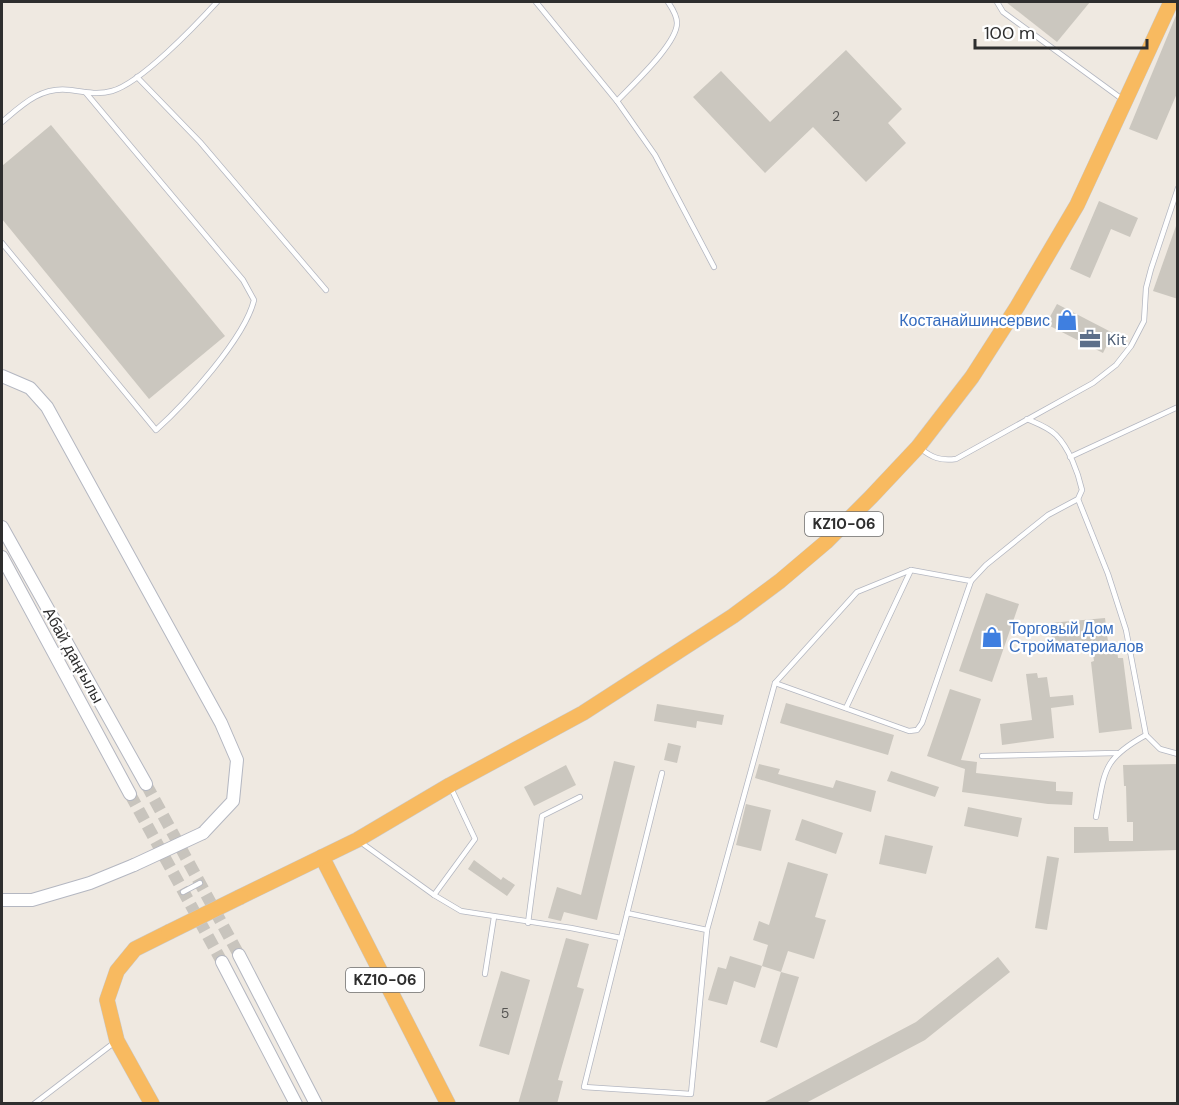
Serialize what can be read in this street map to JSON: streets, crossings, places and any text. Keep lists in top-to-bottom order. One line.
{"streets":{"highway":["KZ10-06"],"main road":["Абай даңғылы"]},"places":{"shop":["Костанайшинсервис","Торговый Дом Стройматериалов"],"office":["Kit"]},"house_numbers":["2","5"],"scale_bar":"100 m"}
